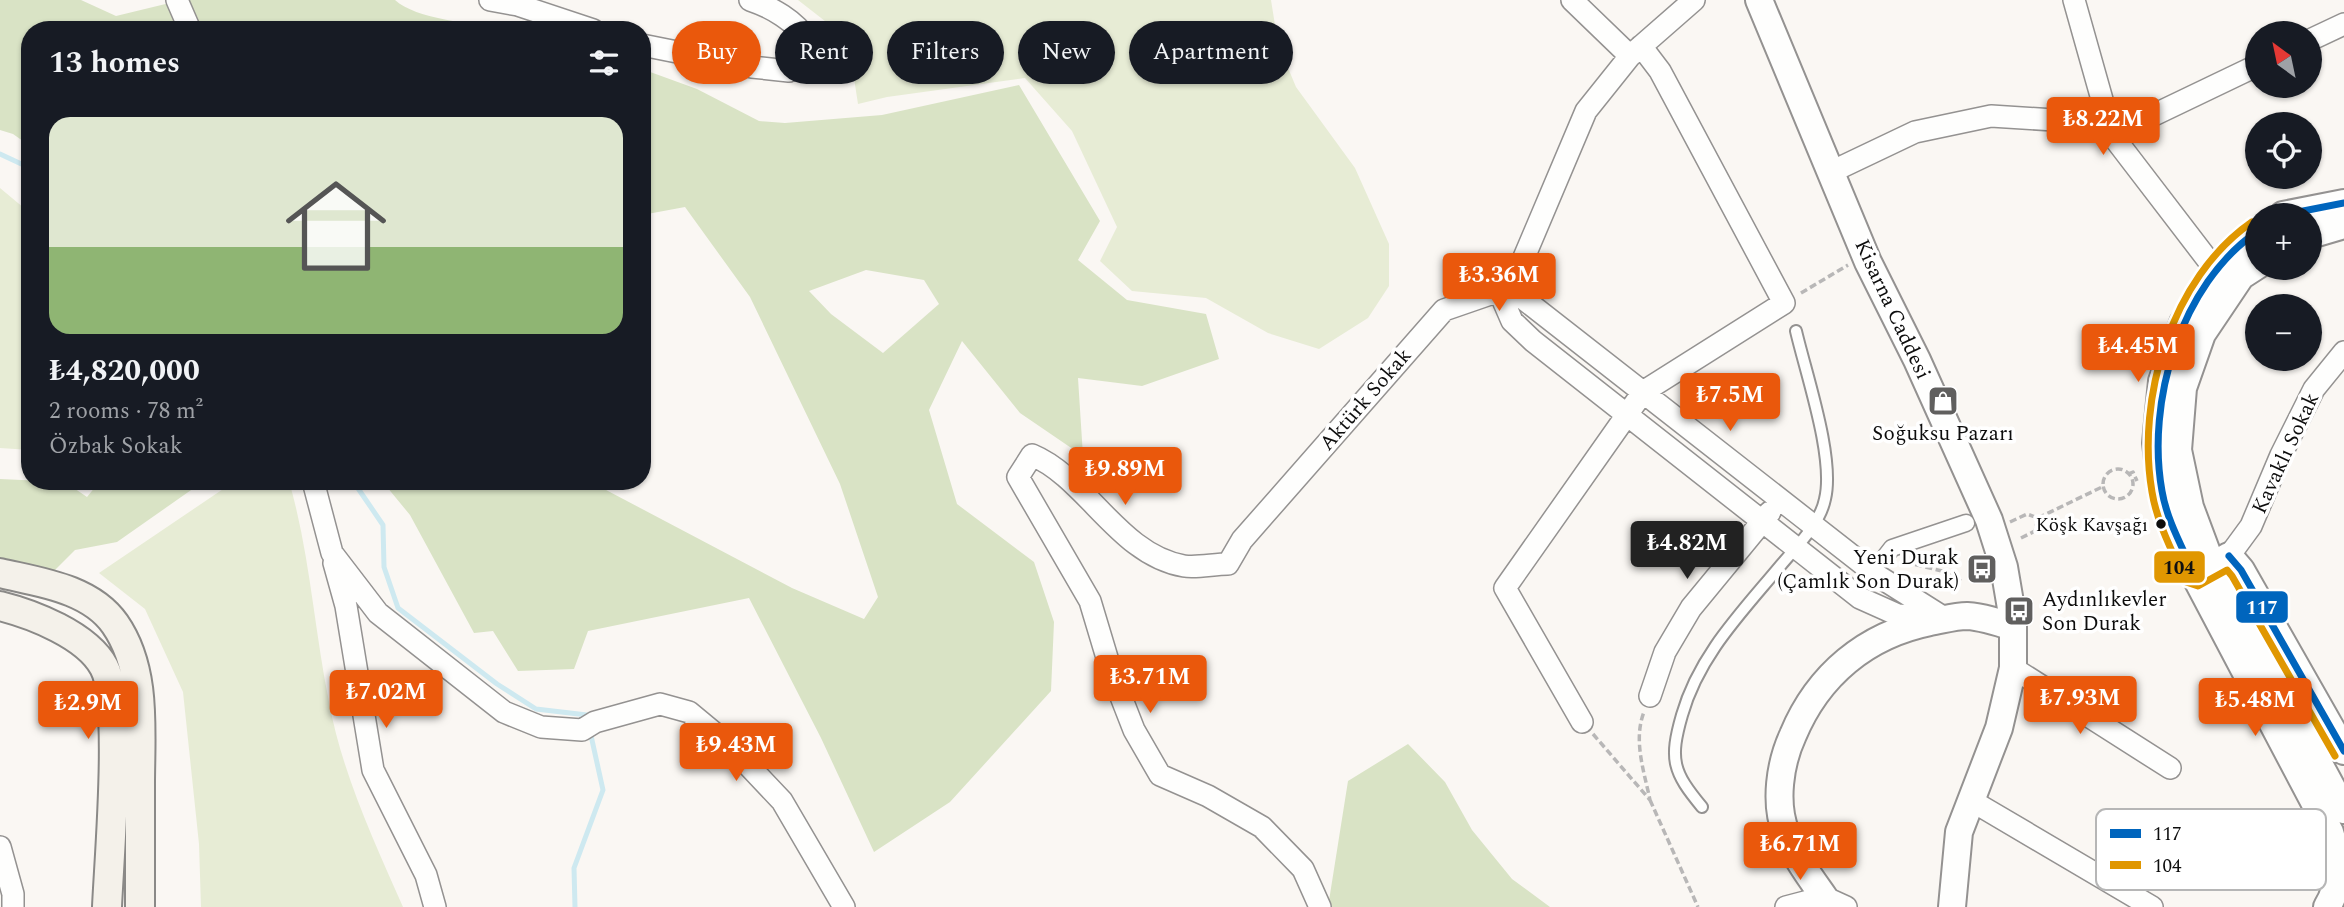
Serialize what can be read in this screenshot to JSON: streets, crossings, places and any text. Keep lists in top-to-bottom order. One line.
{"streets":{"street":["Kisarna Caddesi","Aktürk Sokak","Kavaklı Sokak"]},"places":{"shop":["Soğuksu Pazarı"],"other":["Köşk Kavşağı"],"bus stop":["Yeni Durak (Çamlık Son Durak)","Aydınlıkevler Son Durak"]},"lines":["transit line 117","transit line 104"],"legend":["117","104"],"north":"top left","page":{"map_buttons":["+","−"],"chip":["Buy","Rent","Filters","New","Apartment"],"heading":"13 homes","price":["₺8.22M","₺3.36M","₺4.45M","₺7.5M","₺9.89M","₺4.82M","₺3.71M","₺7.02M","₺7.93M","₺5.48M","₺2.9M","₺9.43M","₺6.71M"],"list":[{"name":"₺4,820,000","note":"2 rooms · 78 m² · Özbak Sokak"}]}}
